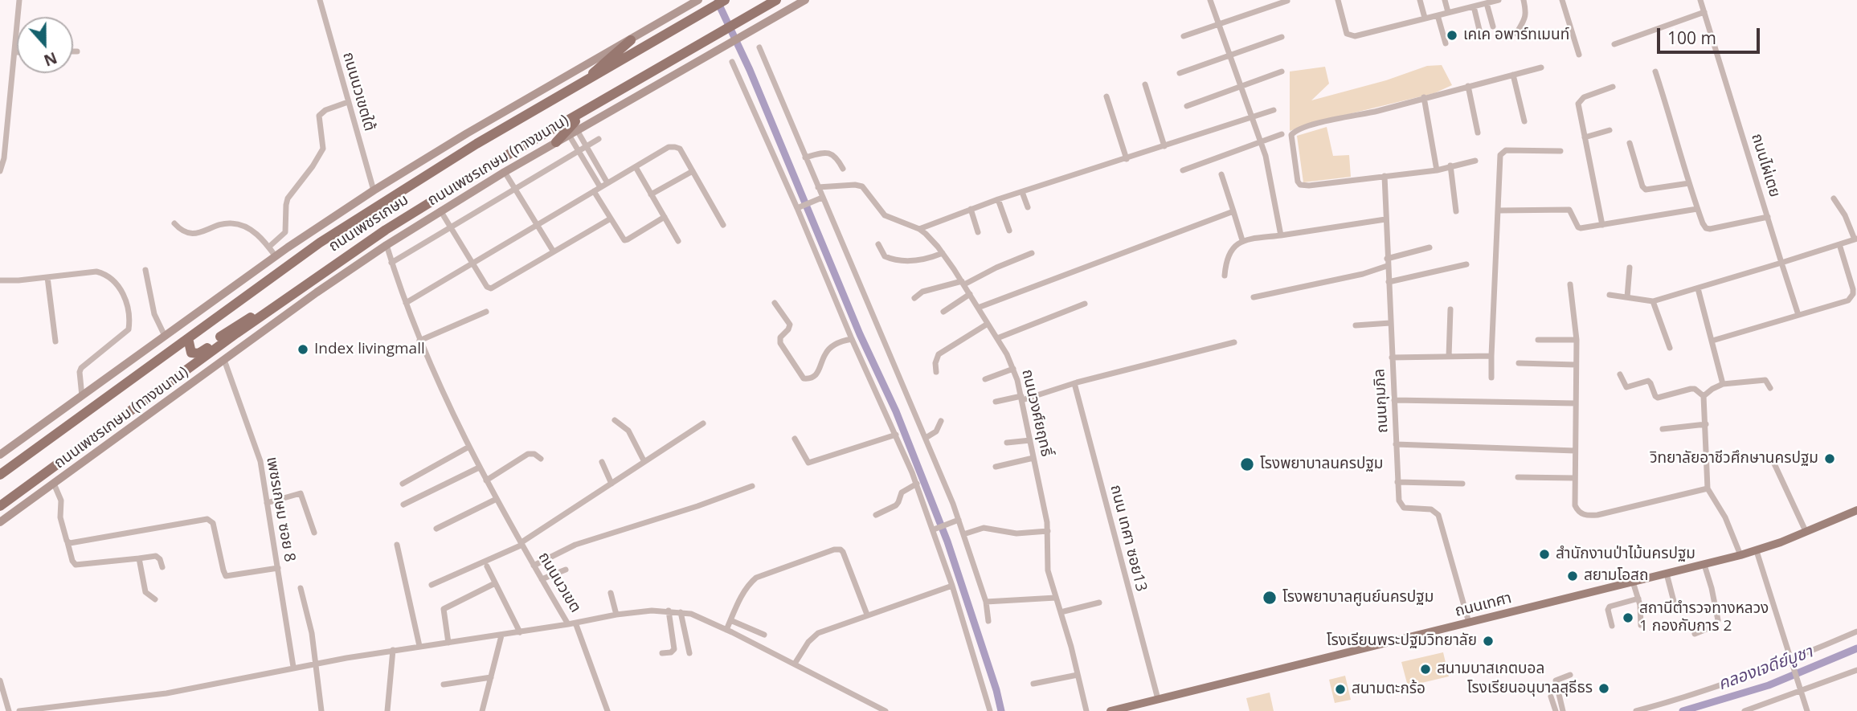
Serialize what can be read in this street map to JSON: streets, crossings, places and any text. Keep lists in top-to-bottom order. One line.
{"streets":{"highway":["ถนนเพชรเกษม"],"main road":["ถนนเพชรเกษม (ทางขนาน)","ถนนเทศา"],"street":["ถนนนวเขตใต้","ถนนไผ่เตย","ถนนกุมภิล","ถนนวงศ์ยฤทธิ์","เพชรเกษม ซอย 8","ถนน เทศา ซอย13","ถนนนวเขต"]},"crossings":[["ถนนเพชรเกษม (ทางขนาน)","เพชรเกษม ซอย 8"],["ถนนเพชรเกษม (ทางขนาน)","ถนนนวเขต"],["ถนนกุมภิล","ถนนเทศา"],["ถนน เทศา ซอย13","ถนนเทศา"]],"water":["คลองเจดีย์บูชา"],"places":["เคเค อพาร์ทเมนท์","Index livingmall","วิทยาลัยอาชีวศึกษานครปฐม","โรงพยาบาลนครปฐม","สำนักงานป่าไม้นครปฐม","สยามโอสถ","โรงพยาบาลศูนย์นครปฐม","สถานีตำรวจทางหลวง 1 กองกับการ 2","โรงเรียนพระปฐมวิทยาลัย","สนามบาสเกตบอล","โรงเรียนอนุบาลสุธีธร","สนามตะกร้อ"],"scale_bar":"100 m","north":"bottom"}
